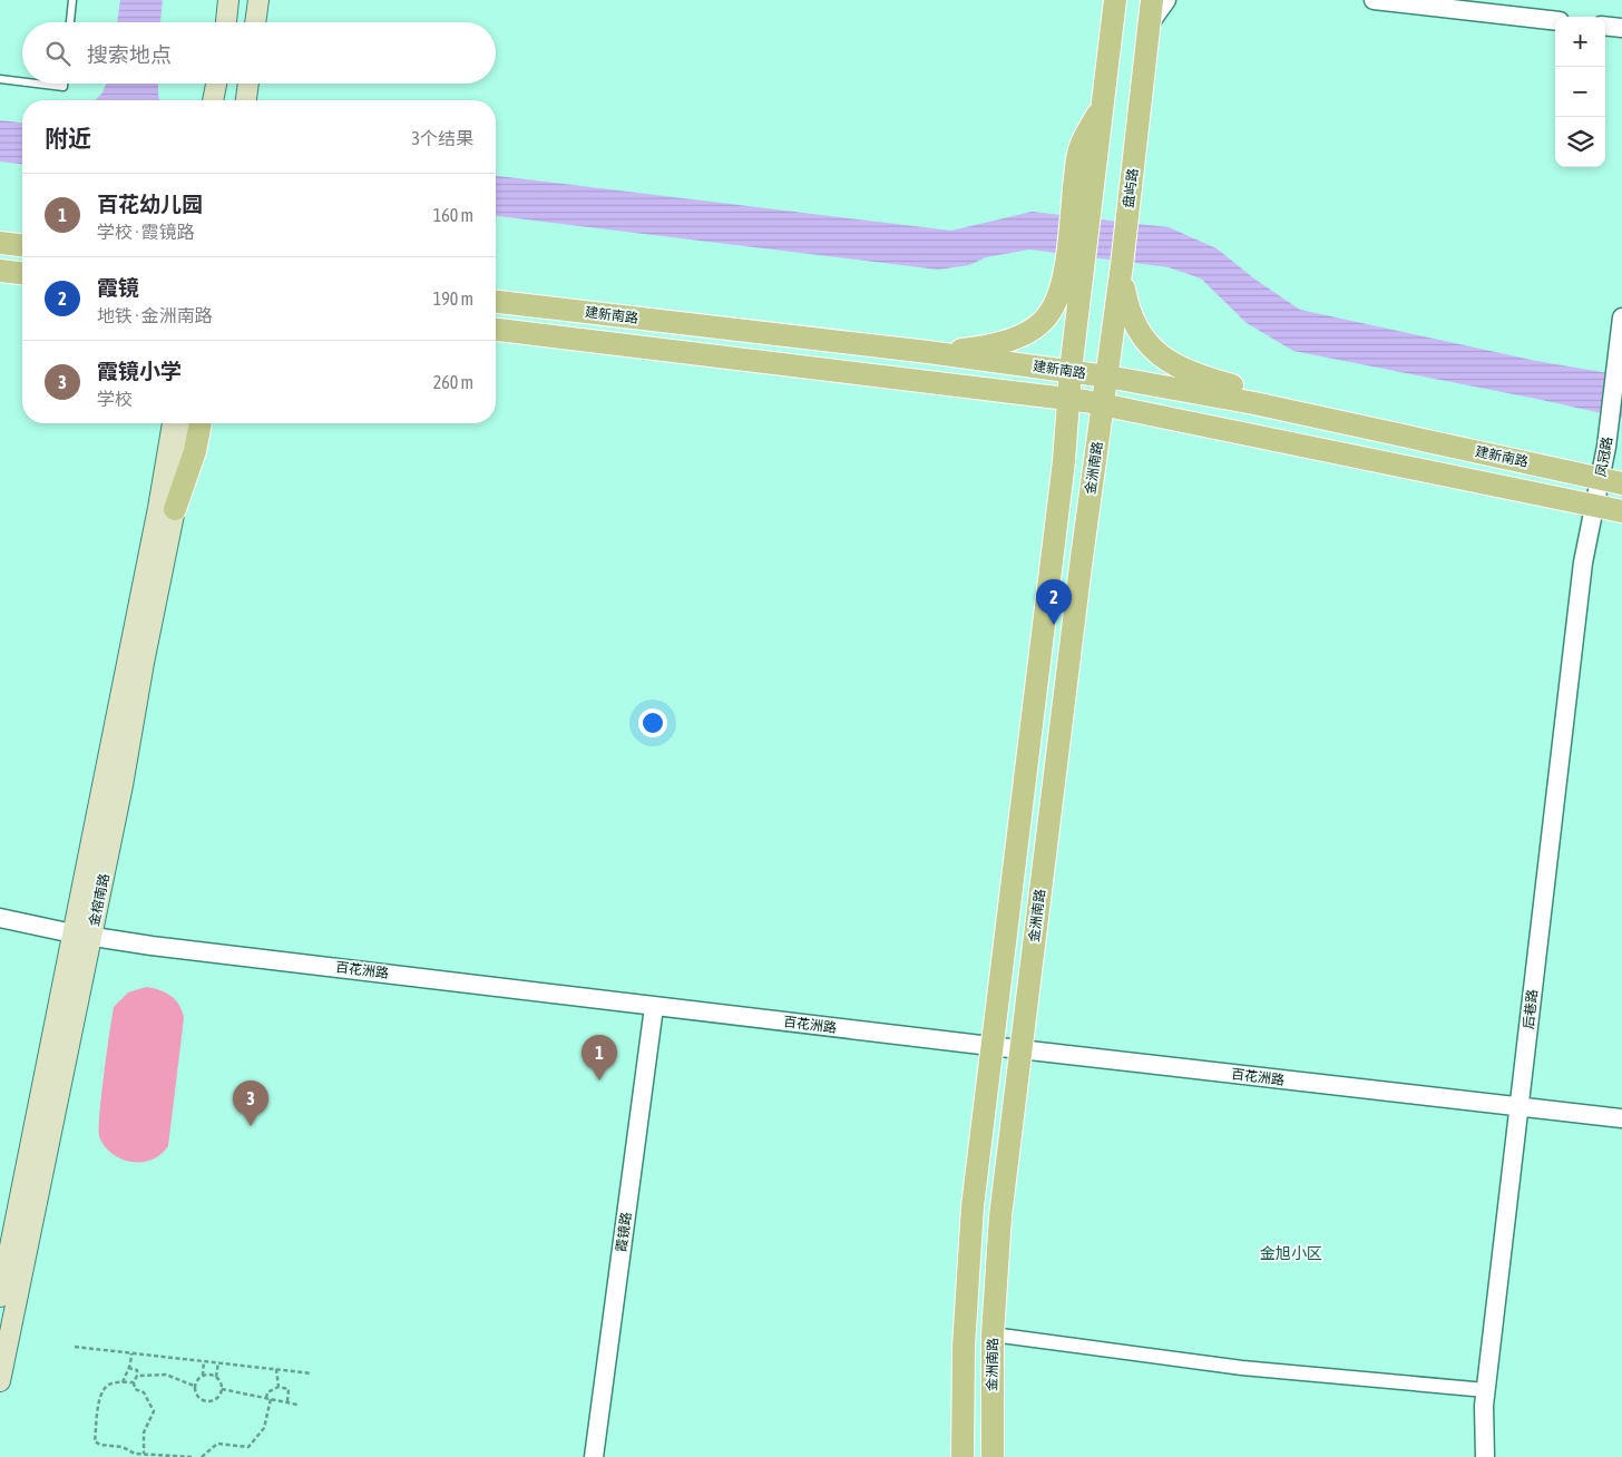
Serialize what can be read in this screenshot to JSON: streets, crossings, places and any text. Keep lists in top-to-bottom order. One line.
{"streets":{"main road":["盘屿路","建新南路","金洲南路","金榕南路"],"street":["凤冠路","百花洲路","后巷路","霞镜路"]},"crossings":[["盘屿路","建新南路"],["盘屿路","金洲南路"],["建新南路","凤冠路"],["建新南路","金洲南路"],["凤冠路","后巷路"],["金洲南路","百花洲路"],["金榕南路","百花洲路"],["百花洲路","后巷路"],["百花洲路","霞镜路"]],"districts":["金旭小区"],"page":{"map_buttons":["+","−"],"search":"搜索地点","heading":["附近","3个结果"],"list":[{"mark":"1","name":"百花幼儿园","note":"学校 · 霞镜路","value":"160 m"},{"mark":"2","name":"霞镜","note":"地铁 · 金洲南路","value":"190 m"},{"mark":"3","name":"霞镜小学","note":"学校","value":"260 m"}],"pins":["2","1","3"]}}
